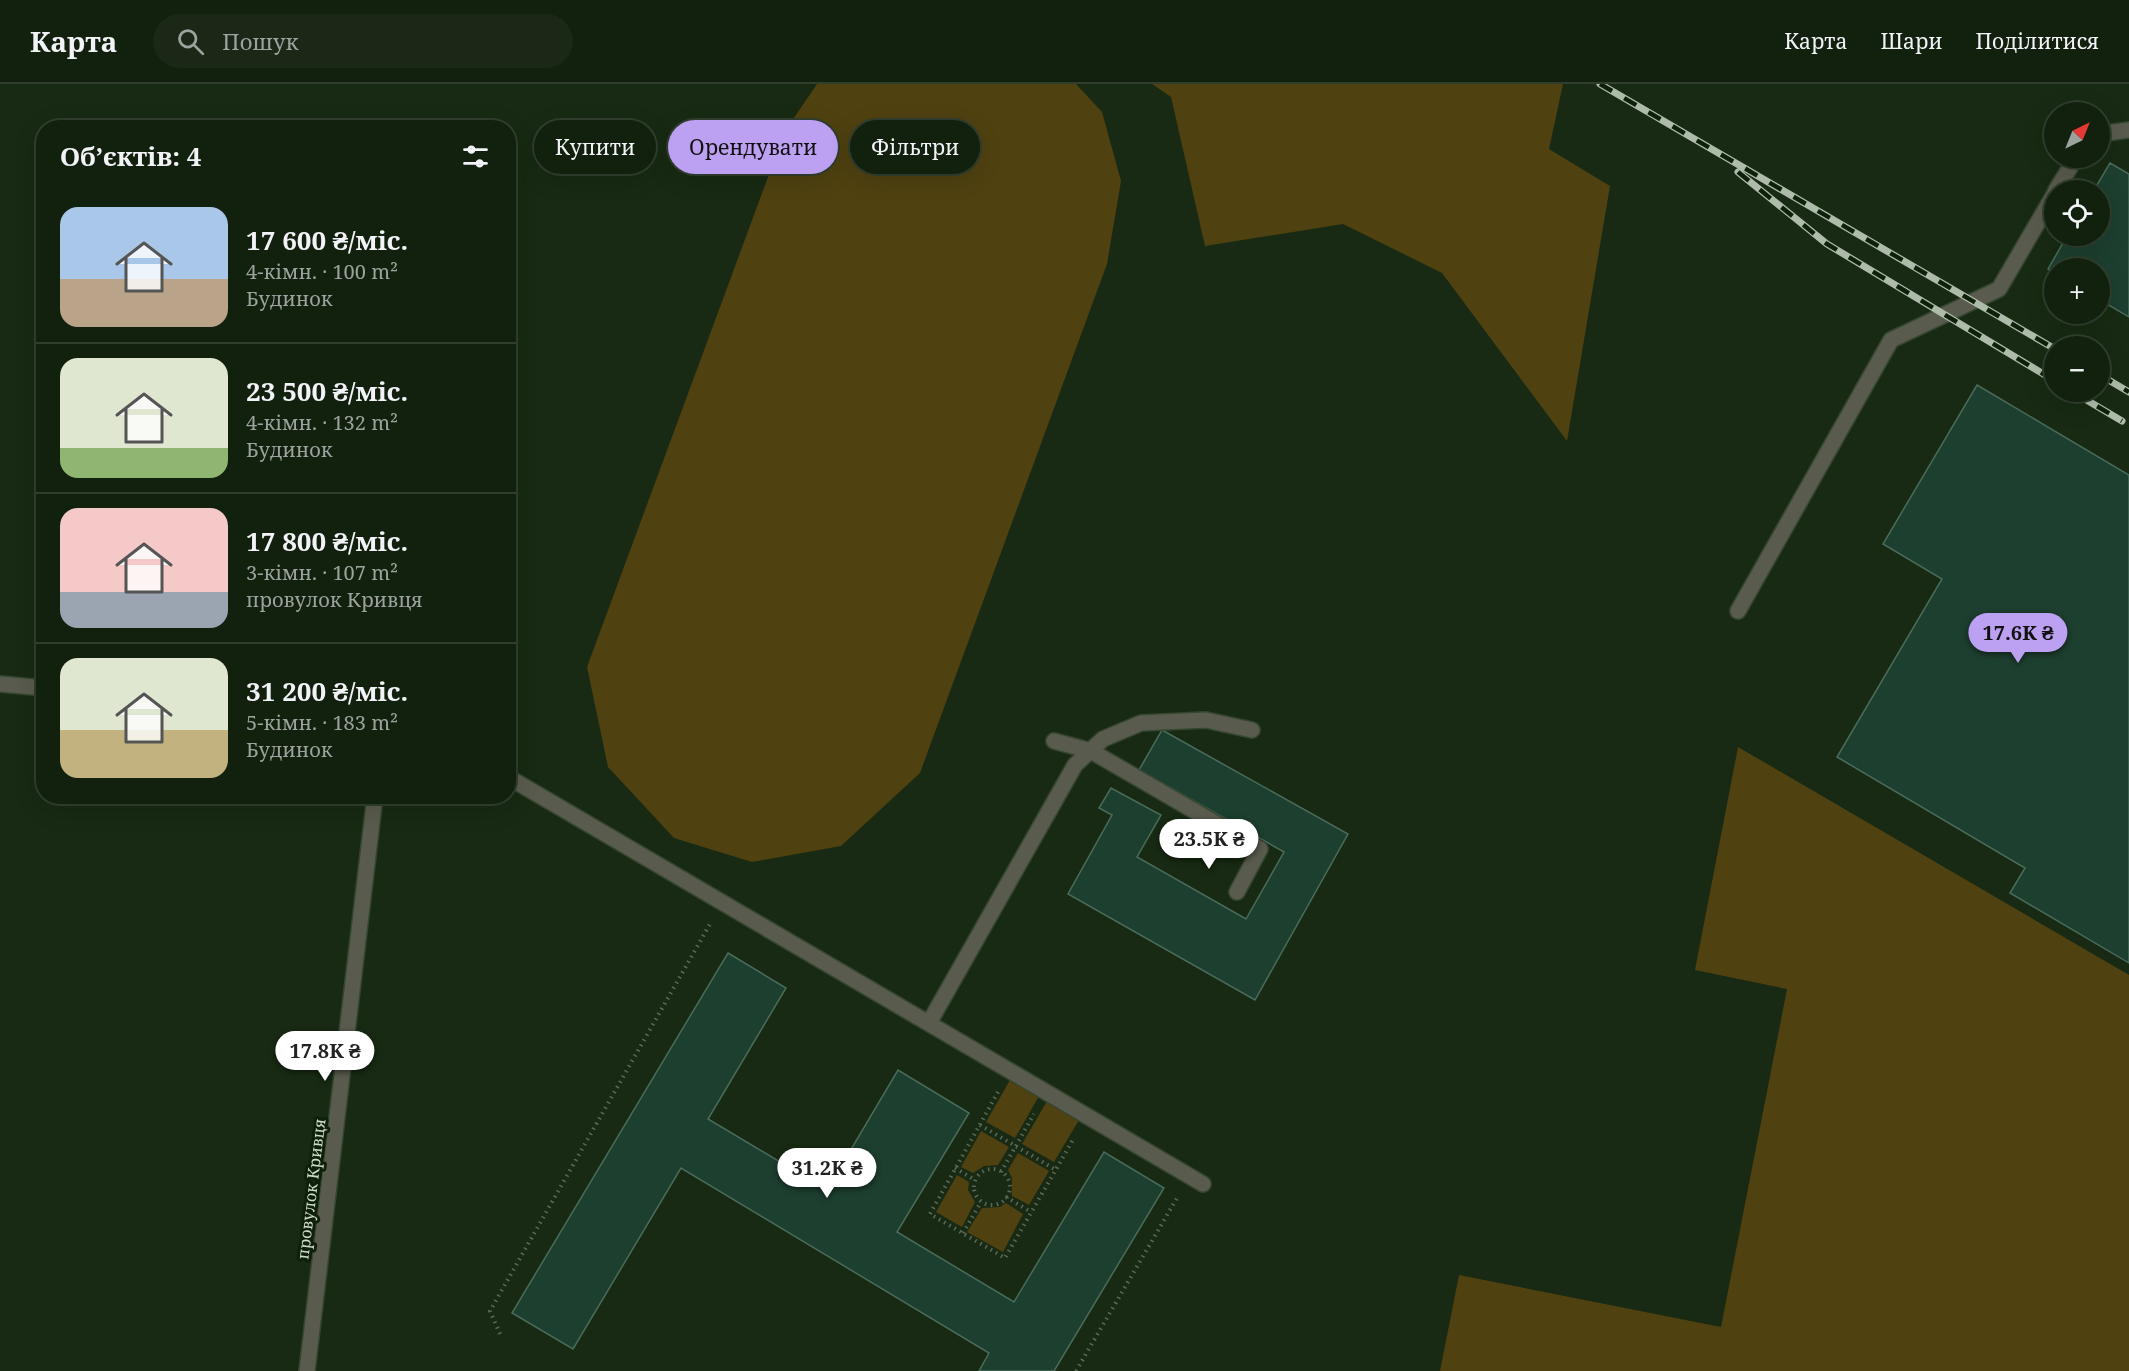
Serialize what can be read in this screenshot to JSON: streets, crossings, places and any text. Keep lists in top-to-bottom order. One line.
{"streets":{"street":["провулок Кривця"]},"north":"top right","page":{"header":"Карта","search":"Пошук","nav":["Карта","Шари","Поділитися"],"map_buttons":["+","−"],"chip":["Купити","Орендувати","Фільтри"],"heading":"Об’єктів: 4","list":[{"name":"17 600 ₴/міс.","note":"4-кімн. · 100 m² · Будинок"},{"name":"23 500 ₴/міс.","note":"4-кімн. · 132 m² · Будинок"},{"name":"17 800 ₴/міс.","note":"3-кімн. · 107 m² · провулок Кривця"},{"name":"31 200 ₴/міс.","note":"5-кімн. · 183 m² · Будинок"}],"price":["17.6K ₴","23.5K ₴","17.8K ₴","31.2K ₴"]}}
